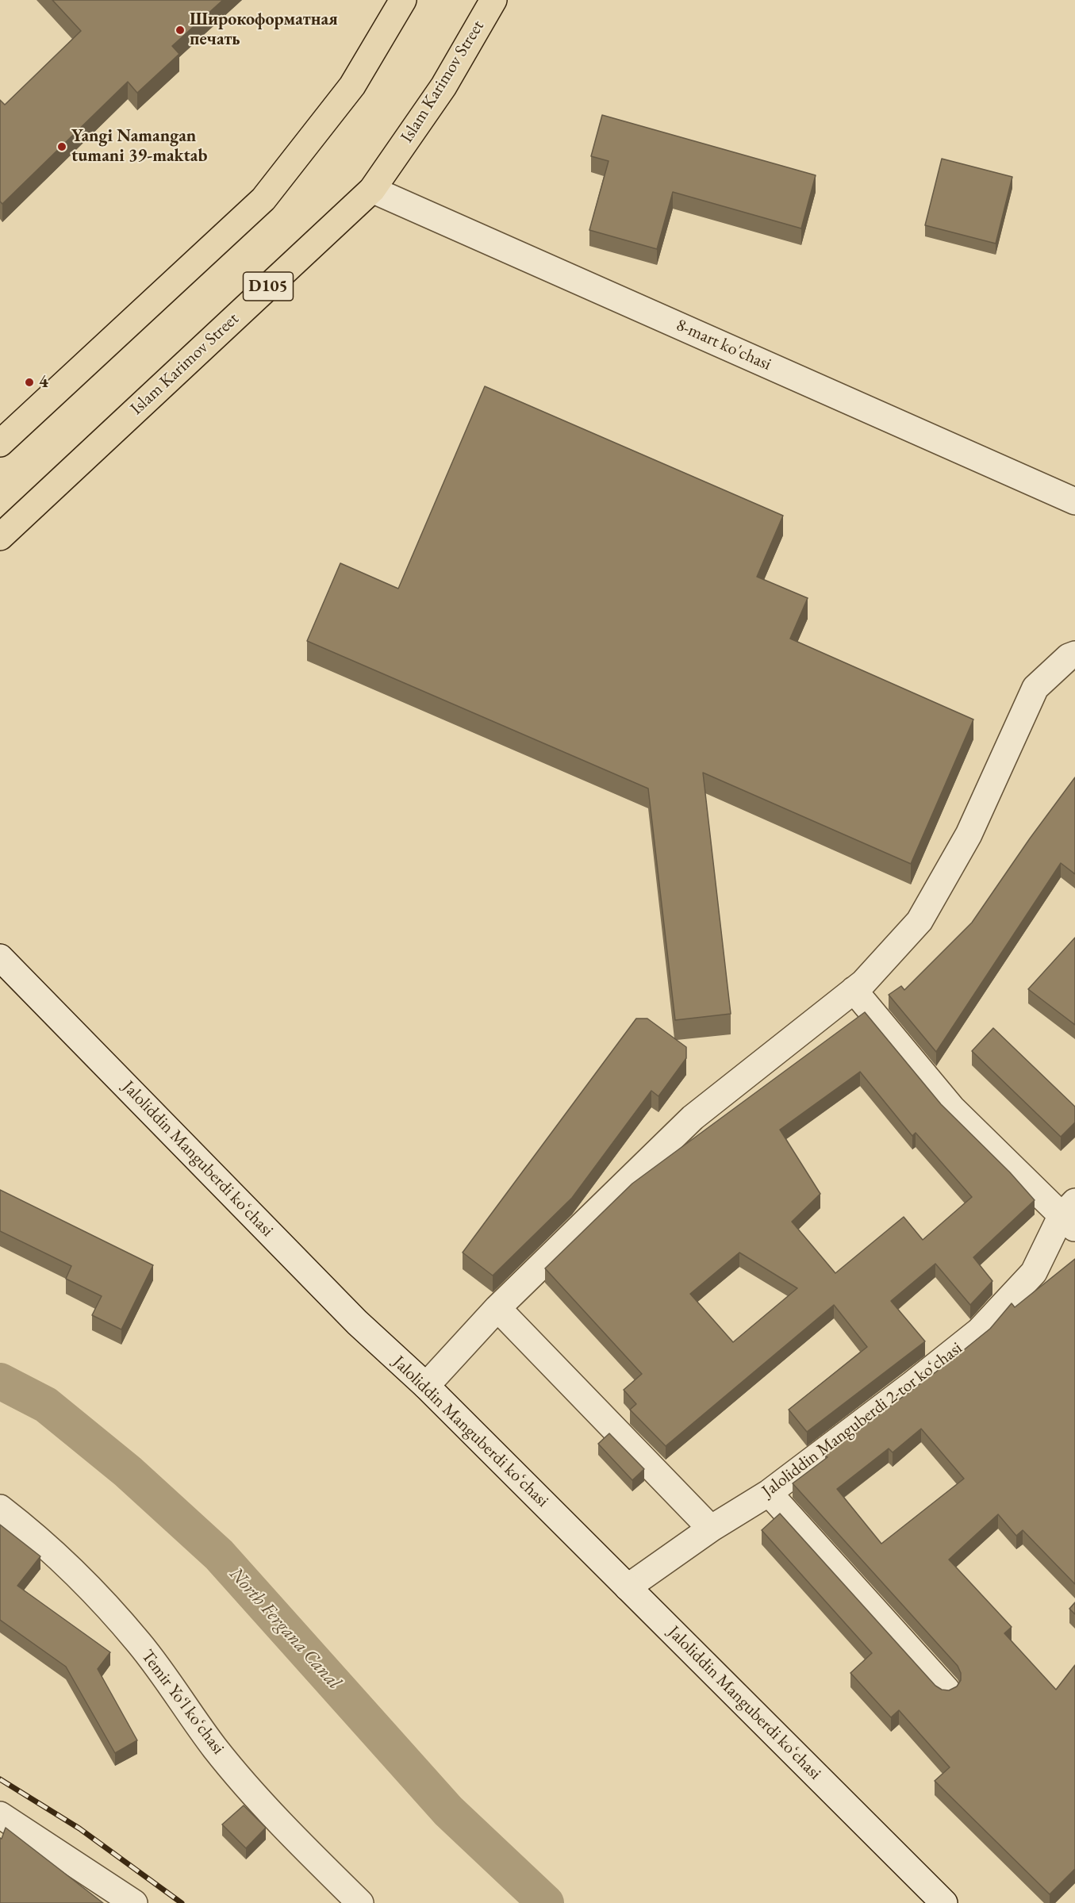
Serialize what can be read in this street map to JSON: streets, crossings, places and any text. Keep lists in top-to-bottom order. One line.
{"streets":{"main road":["Islam Karimov Street","D105"],"street":["8-mart ko'chasi","Jaloliddin Manguberdi koʻchasi","Jaloliddin Manguberdi 2-tor koʻchasi","Temir Yoʻl koʻchasi"]},"crossings":[["Islam Karimov Street","8-mart ko'chasi"],["Jaloliddin Manguberdi koʻchasi","Jaloliddin Manguberdi 2-tor koʻchasi"]],"water":["North Fergana Canal"],"places":["Широкоформатная печать","Yangi Namangan tumani 39-maktab","4"]}
